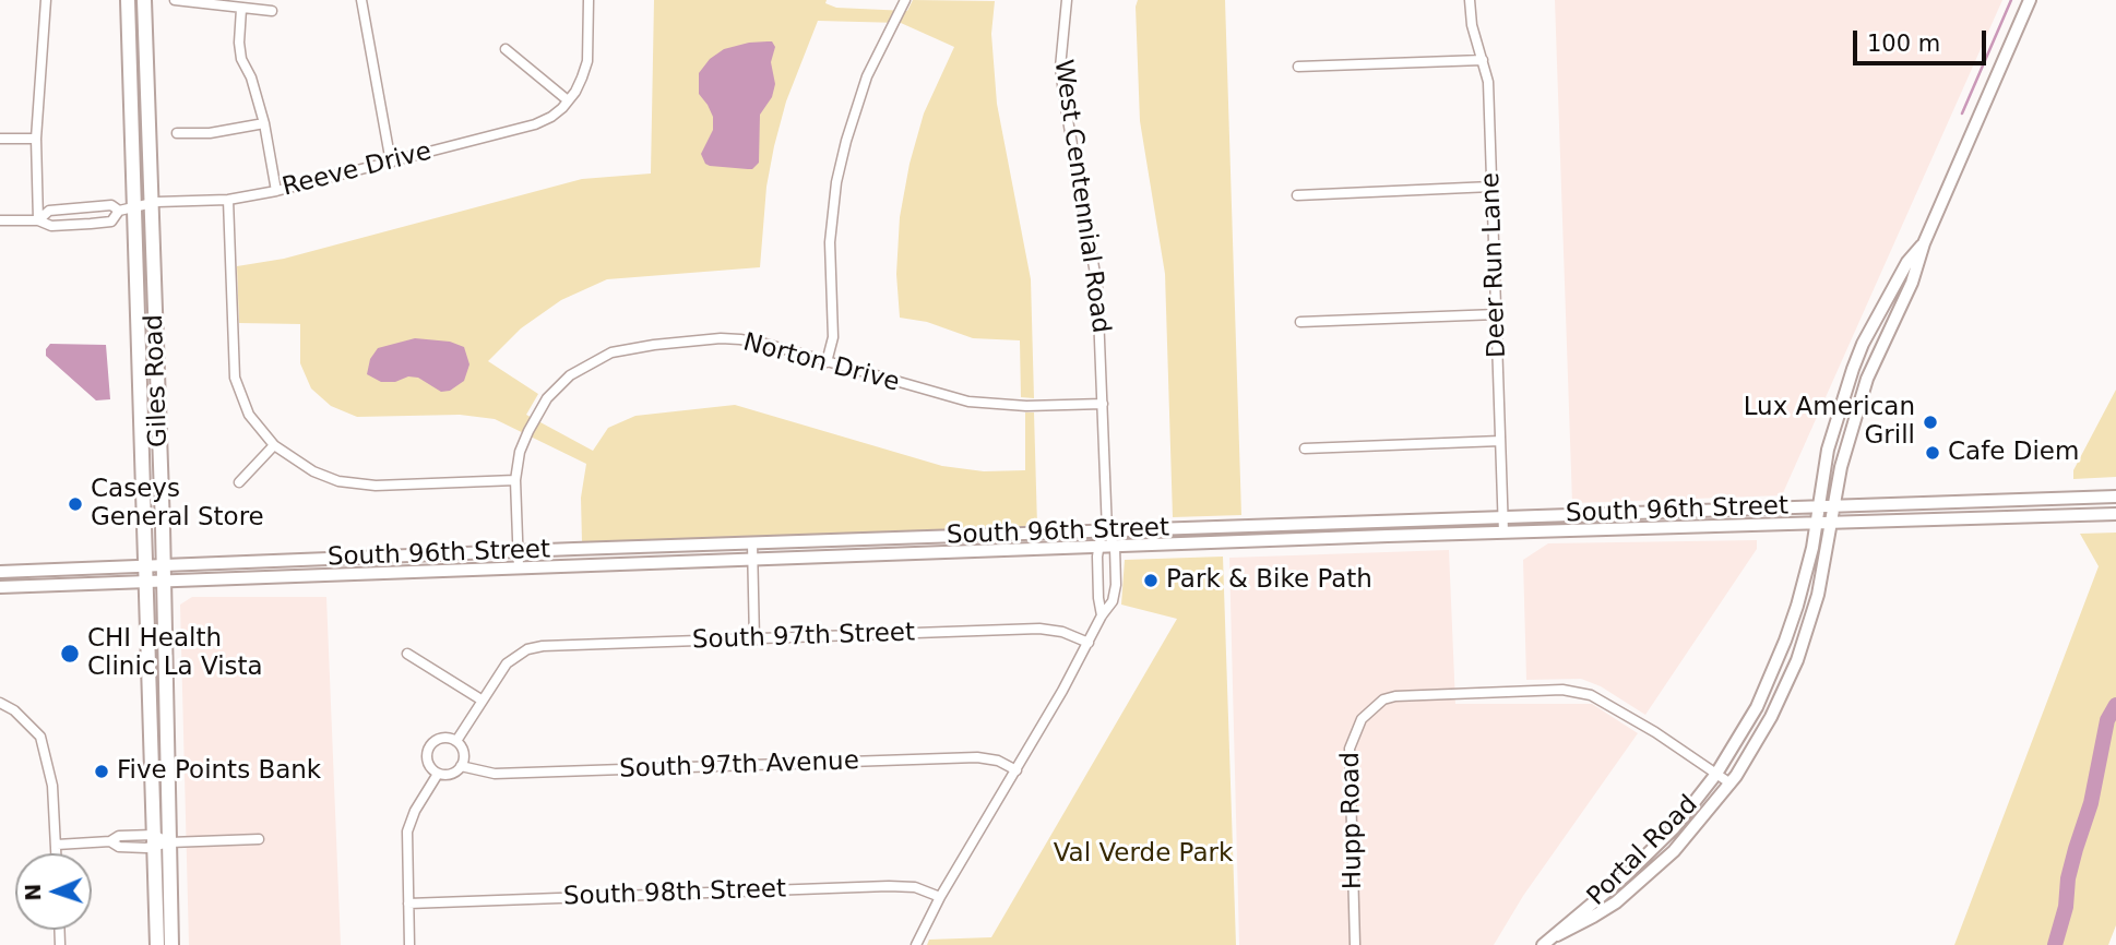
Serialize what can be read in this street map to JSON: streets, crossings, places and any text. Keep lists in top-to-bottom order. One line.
{"streets":{"main road":["Giles Road","South 96th Street","Portal Road"],"street":["Reeve Drive","West Centennial Road","Deer Run Lane","Norton Drive","South 97th Street","South 97th Avenue","Hupp Road","South 98th Street"]},"crossings":[["Reeve Drive","Giles Road"],["West Centennial Road","Norton Drive"],["West Centennial Road","South 96th Street"],["West Centennial Road","South 97th Street"],["West Centennial Road","South 97th Avenue"],["West Centennial Road","South 98th Street"],["Deer Run Lane","South 96th Street"],["Norton Drive","South 96th Street"],["Giles Road","South 96th Street"],["South 96th Street","Portal Road"],["Hupp Road","Portal Road"]],"parks":["Val Verde Park"],"places":["Lux American Grill","Cafe Diem","Caseys General Store","Park & Bike Path","CHI Health Clinic La Vista","Five Points Bank"],"scale_bar":"100 m","north":"left"}
